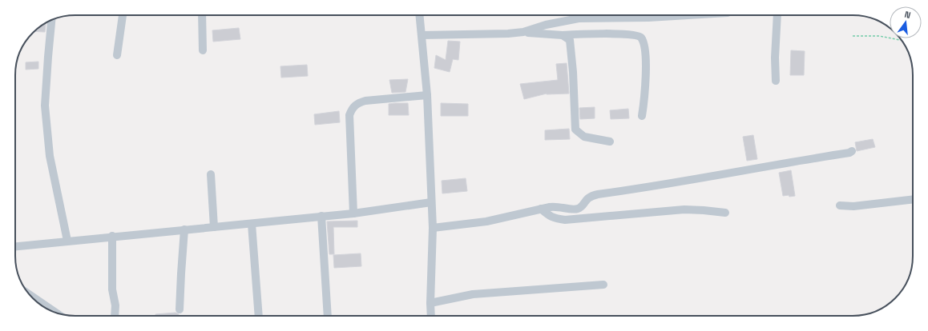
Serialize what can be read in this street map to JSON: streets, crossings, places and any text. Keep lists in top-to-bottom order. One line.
{"north":"top"}
